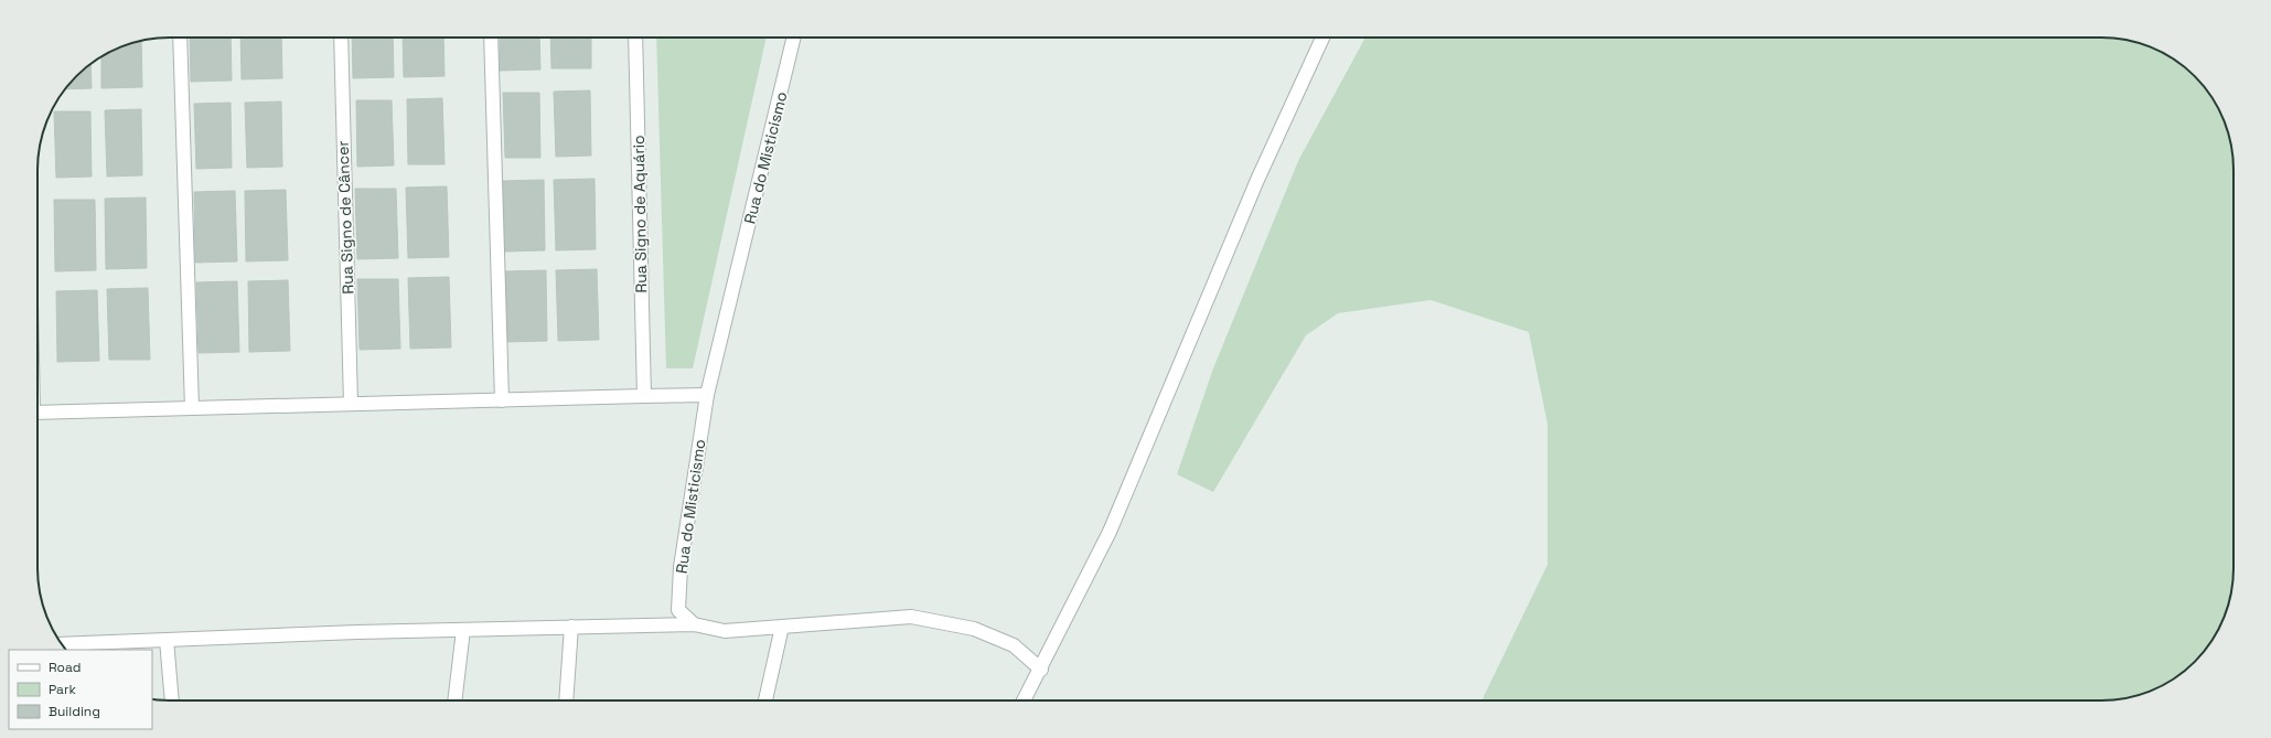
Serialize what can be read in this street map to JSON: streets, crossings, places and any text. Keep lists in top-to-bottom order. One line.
{"streets":{"street":["Rua do Misticismo","Rua Signo de Aquário","Rua Signo de Câncer"]},"legend":["Road","Park","Building"]}
